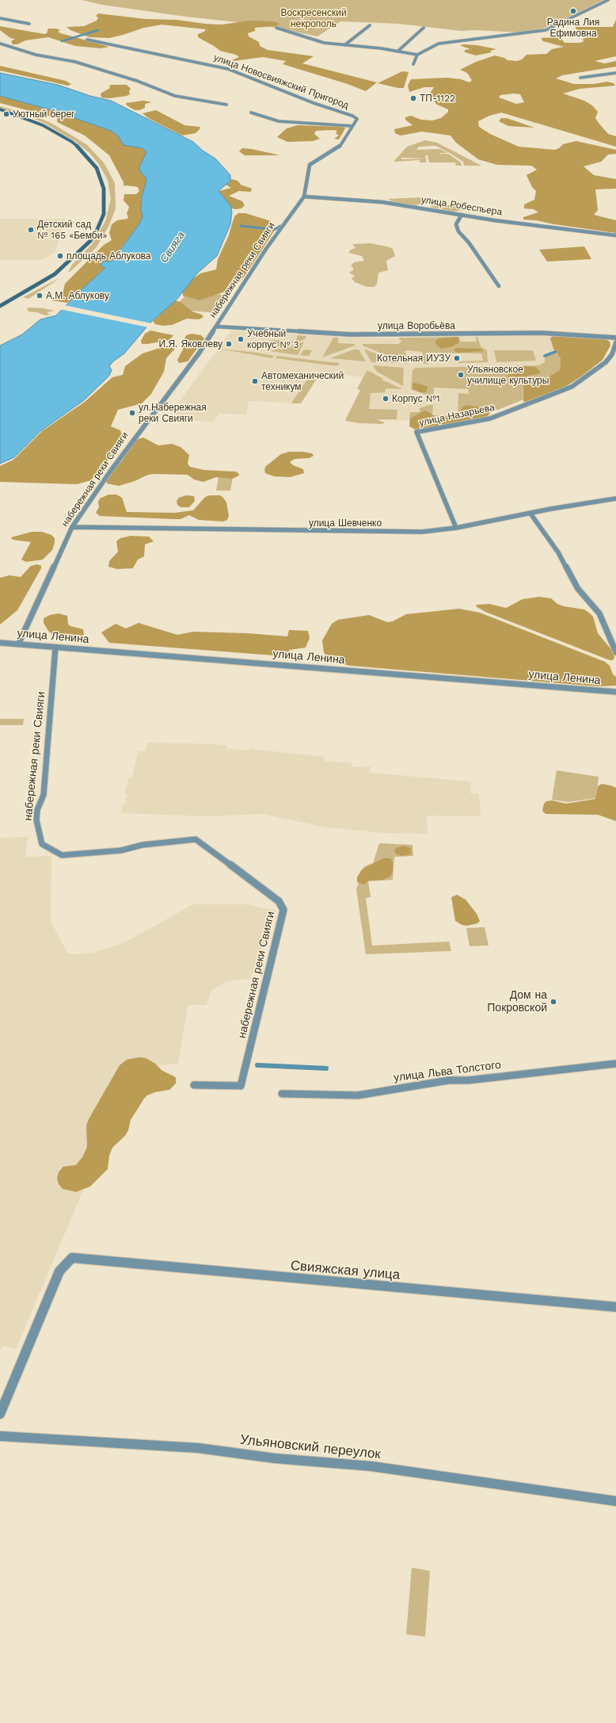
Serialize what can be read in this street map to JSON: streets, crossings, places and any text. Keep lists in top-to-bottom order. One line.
{"streets":{"street":["улица Новосвияжский Пригород","улица Робеспьера","набережная реки Свияги","улица Воробьёва","улица Назарьева","улица Шевченко","улица Ленина","улица Льва Толстого","Свияжская улица","Ульяновский переулок"]},"crossings":[["улица Робеспьера","набережная реки Свияги"],["набережная реки Свияги","улица Воробьёва"],["набережная реки Свияги","улица Шевченко"],["набережная реки Свияги","улица Ленина"],["улица Назарьева","улица Шевченко"]],"water":["Свияга"],"parks":["Воскресенский некрополь"],"places":["Радина Лия Ефимовна","ТП-1122","Уютный берег","Детский сад № 165 «Бемби»","площадь Аблукова","А.М. Аблукову","Учебный корпус № 3","И.Я. Яковлеву","Котельная ИУЗУ","Ульяновское училище культуры","Автомеханический техникум","Корпус №1","ул.Набережная реки Свияги","Дом на Покровской"]}
